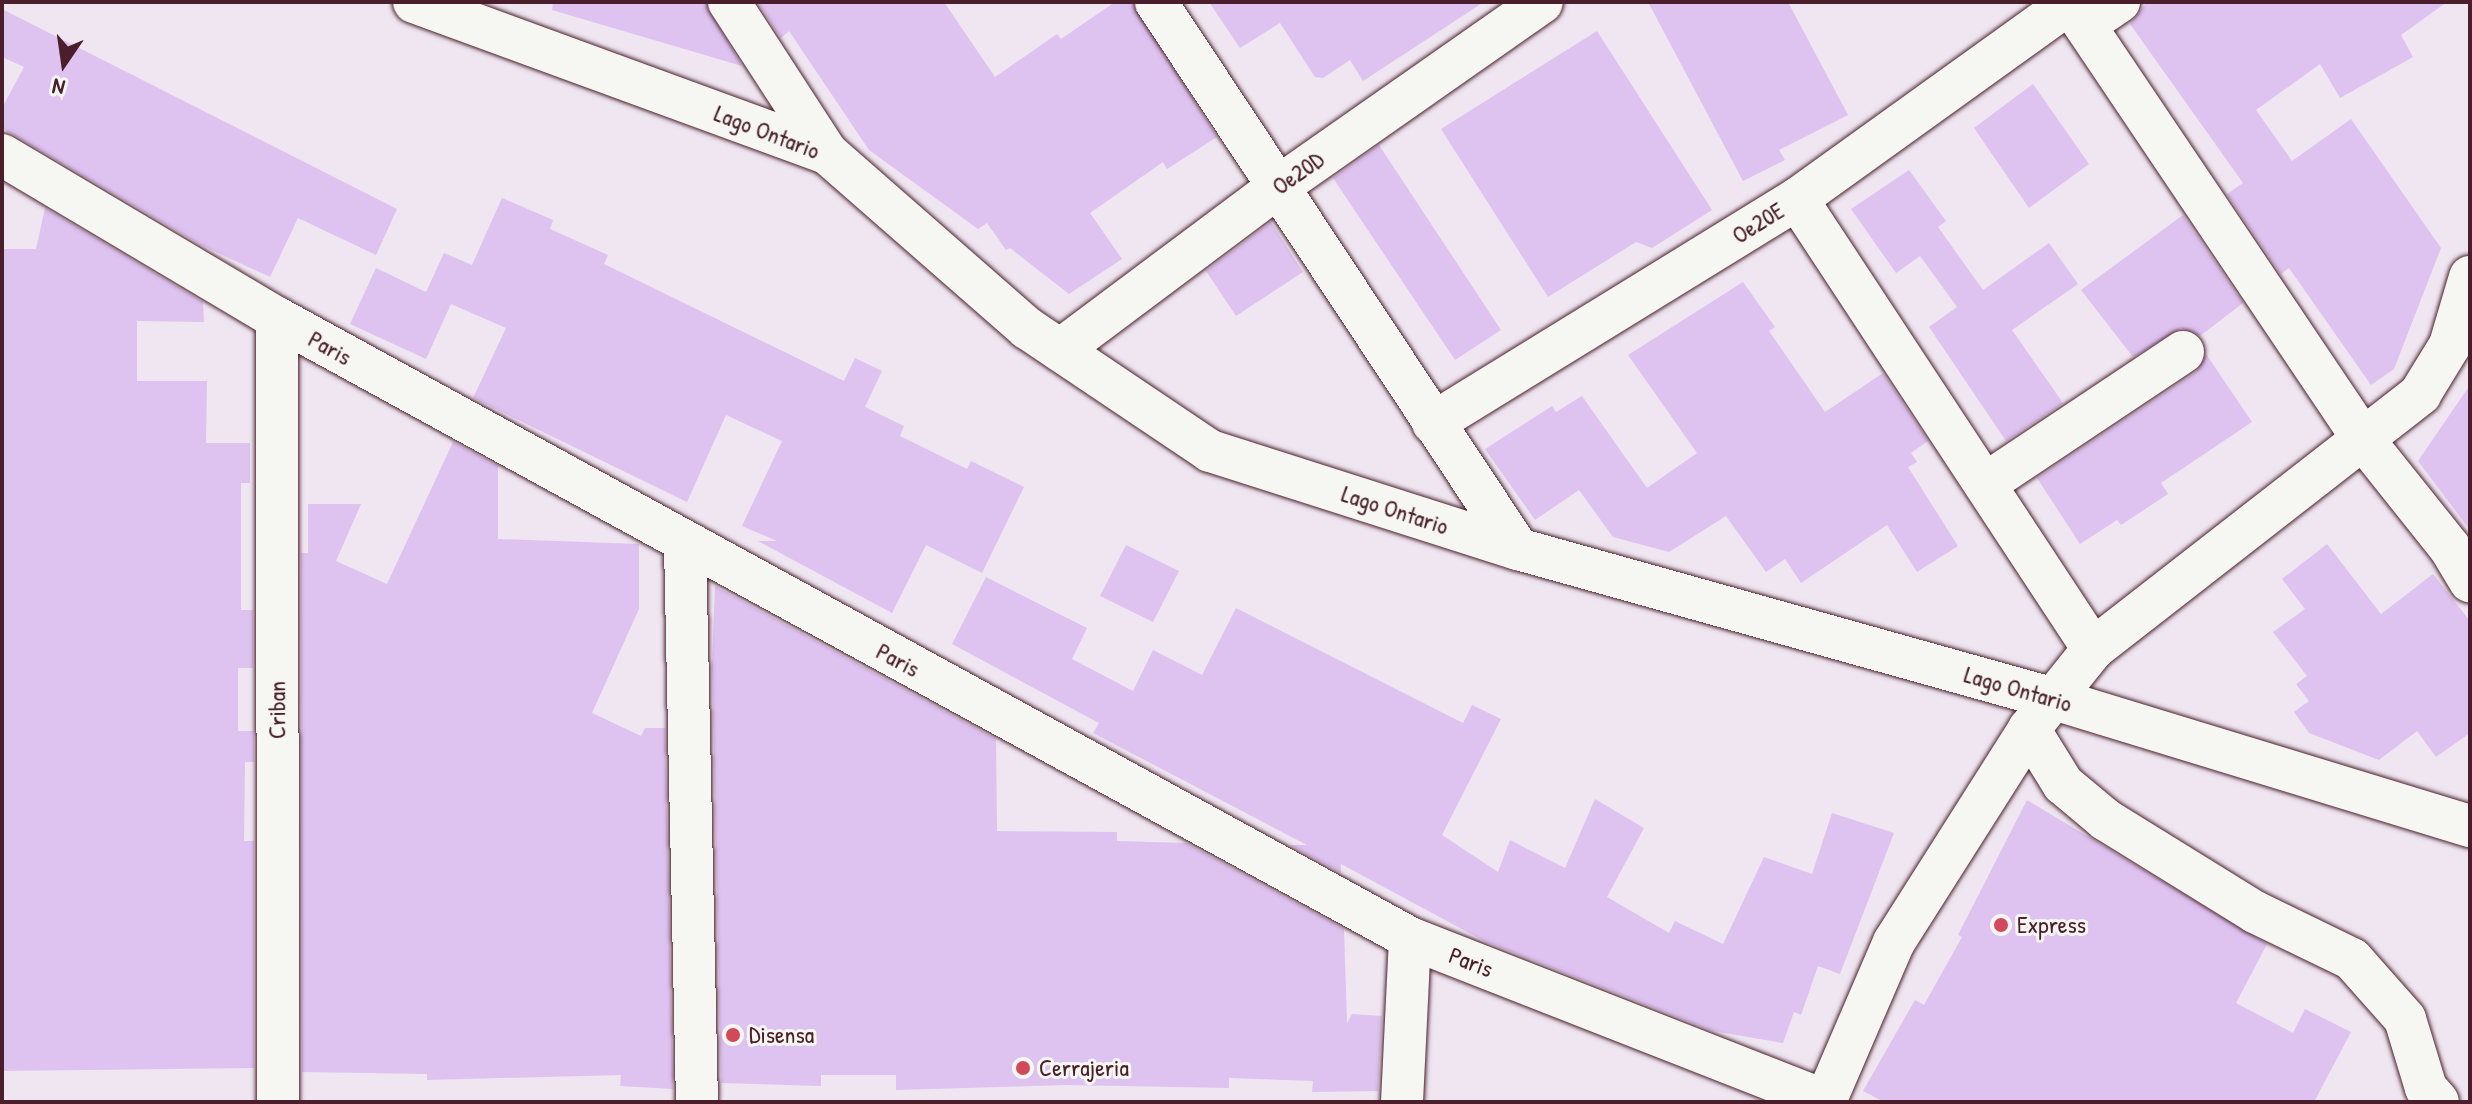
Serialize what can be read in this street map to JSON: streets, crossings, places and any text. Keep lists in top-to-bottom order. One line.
{"streets":{"street":["Lago Ontario","Oe20D","Oe20E","Paris","Criban"]},"crossings":[["Lago Ontario","Oe20D"],["Paris","Criban"]],"places":["Express","Disensa","Cerrajeria"],"north":"bottom"}
